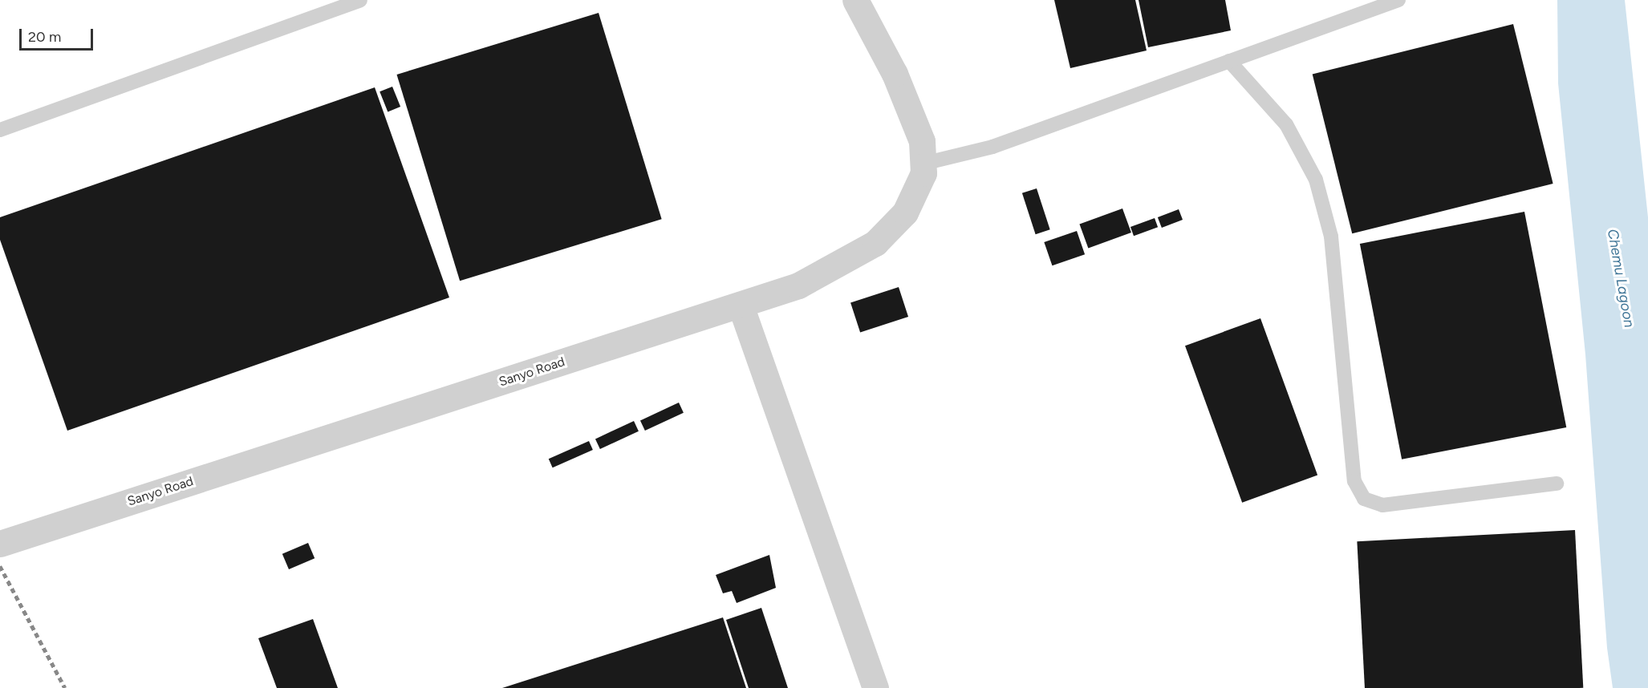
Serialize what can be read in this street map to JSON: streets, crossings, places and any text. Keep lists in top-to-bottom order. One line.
{"streets":{"street":["Sanyo Road"]},"water":["Chemu Lagoon"],"scale_bar":"20 m"}
